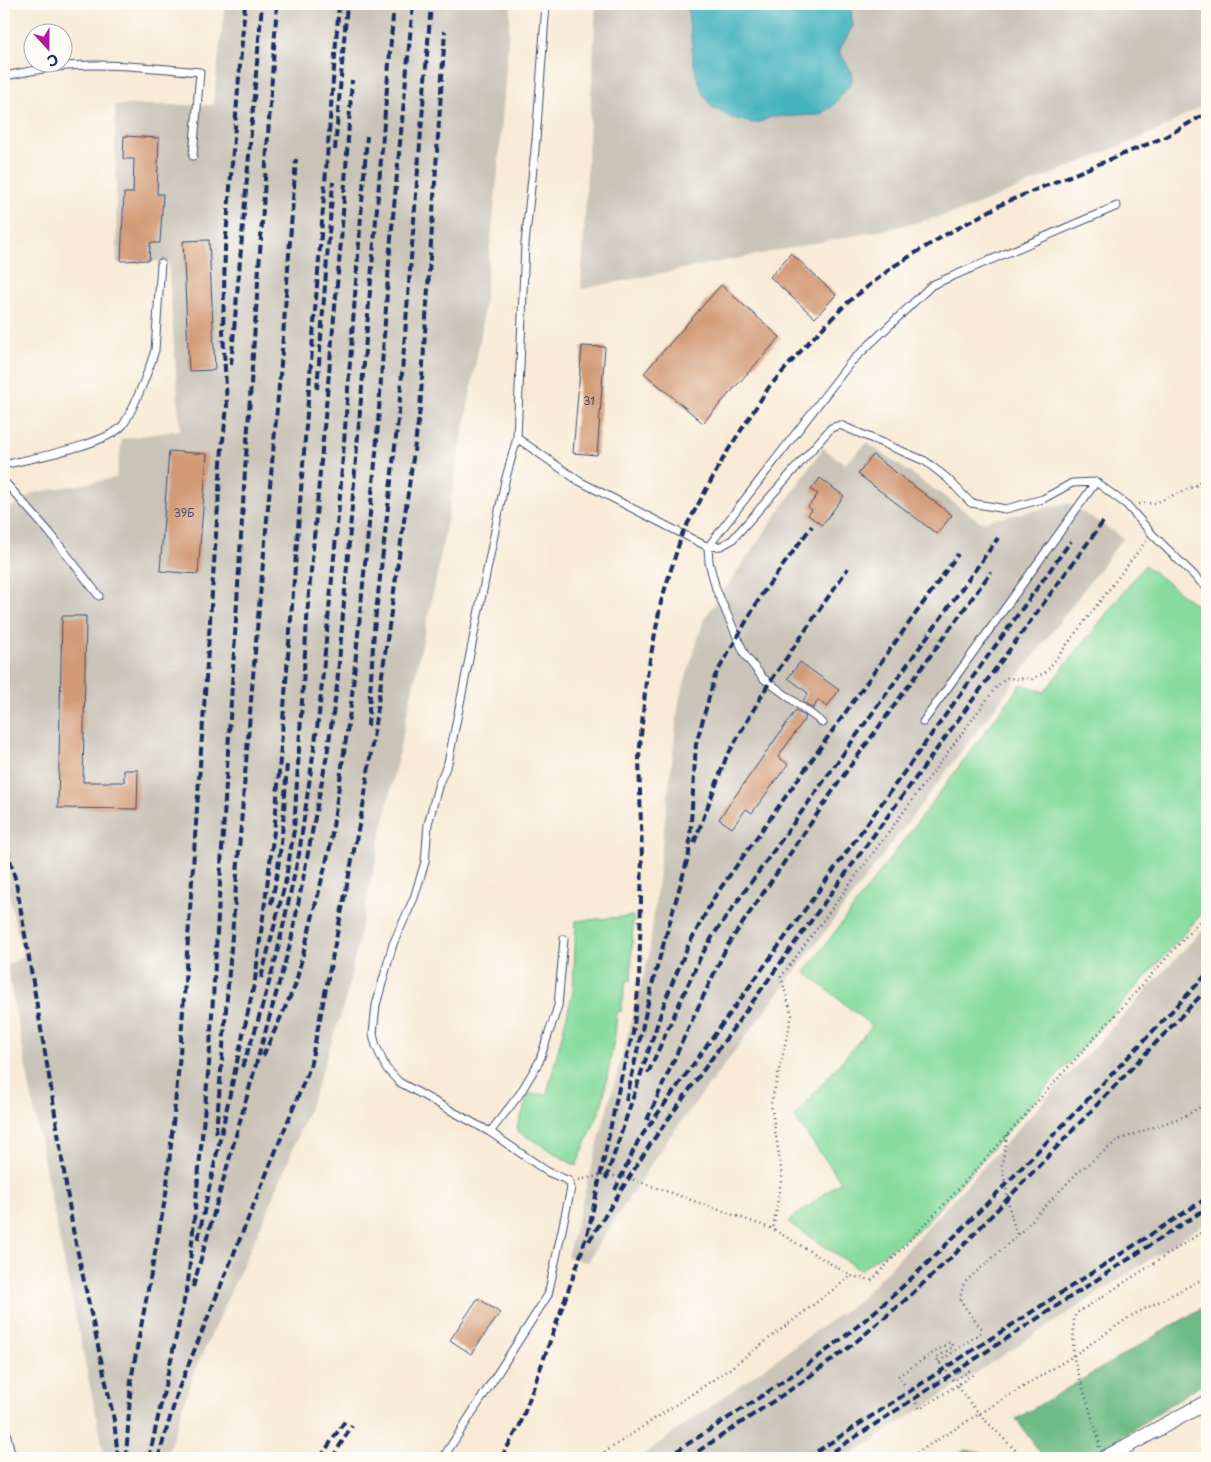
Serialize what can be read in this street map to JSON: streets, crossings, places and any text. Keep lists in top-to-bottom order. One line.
{"house_numbers":["31","39Б"],"north":"bottom"}
